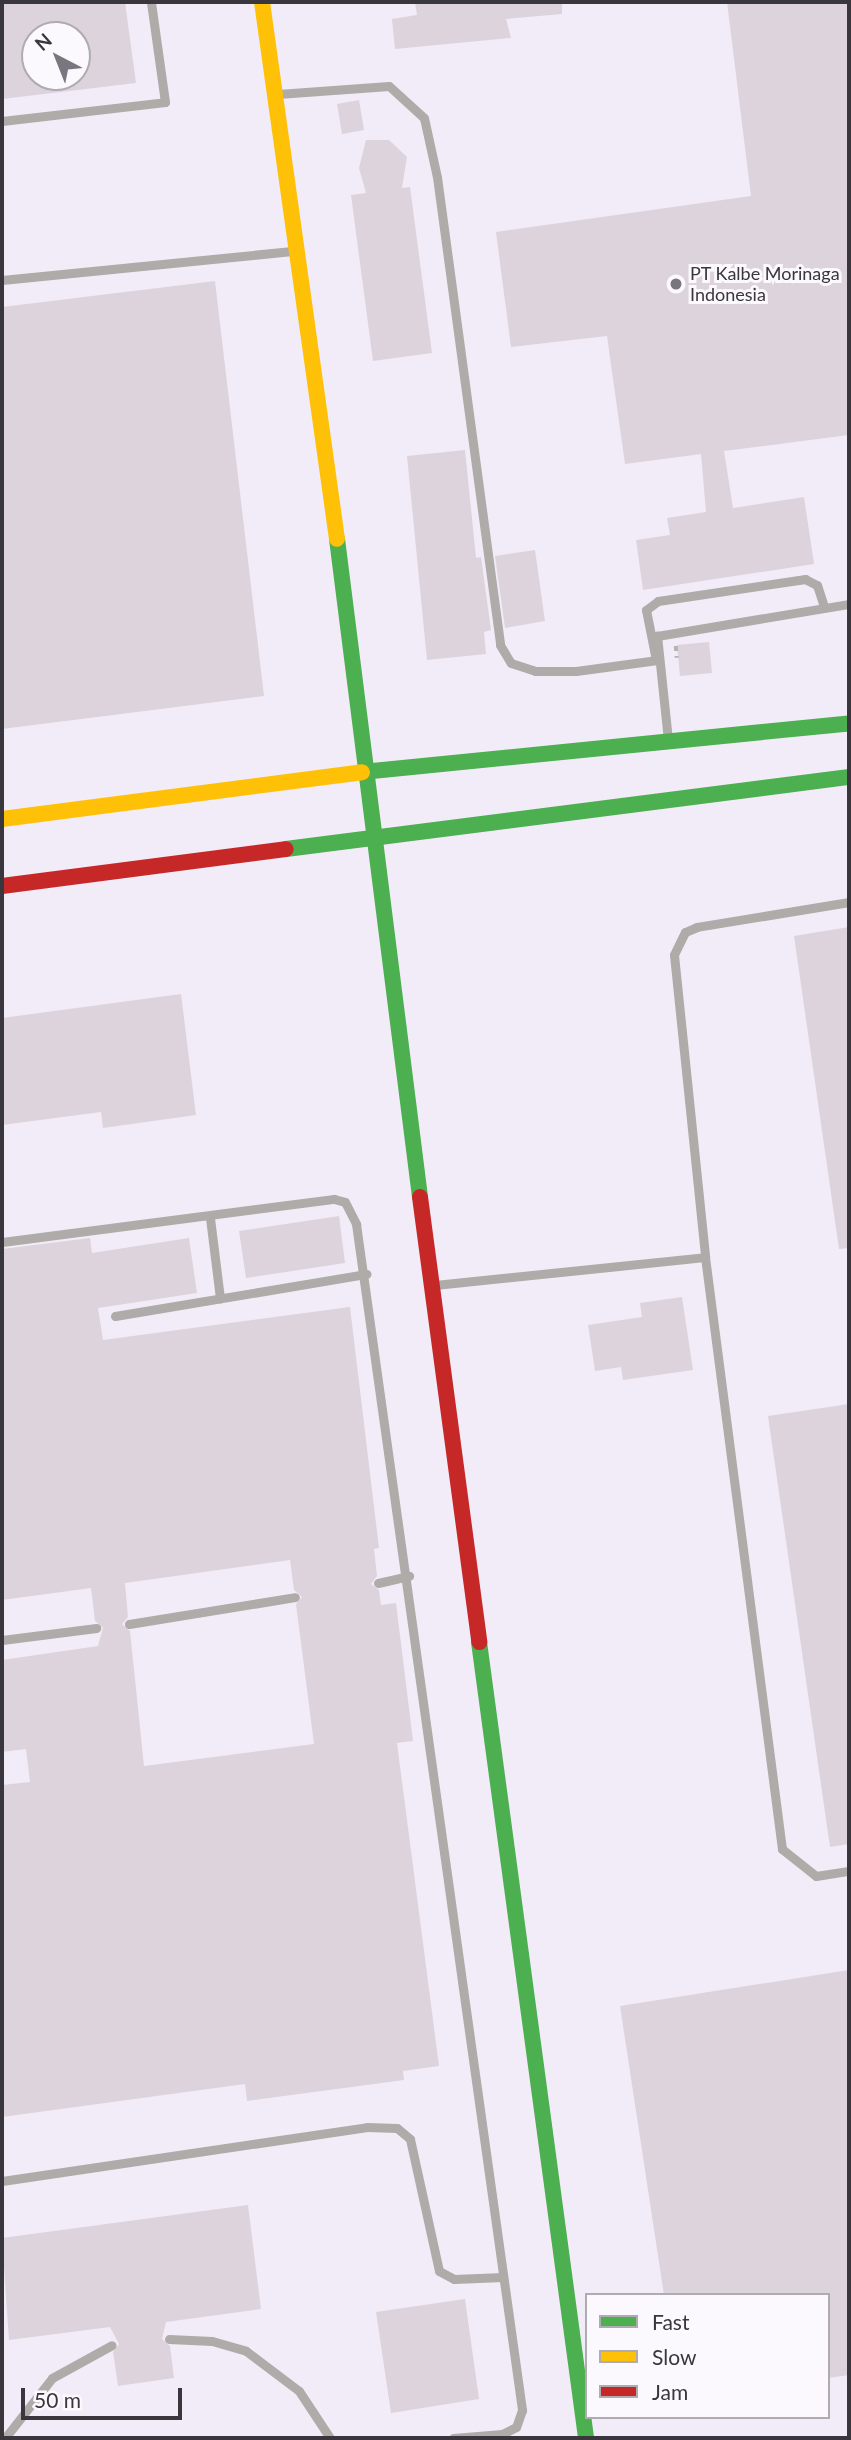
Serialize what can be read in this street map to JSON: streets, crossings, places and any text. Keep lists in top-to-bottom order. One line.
{"places":["PT Kalbe Morinaga Indonesia"],"legend":["Fast","Slow","Jam"],"scale_bar":"50 m","north":"top left"}
